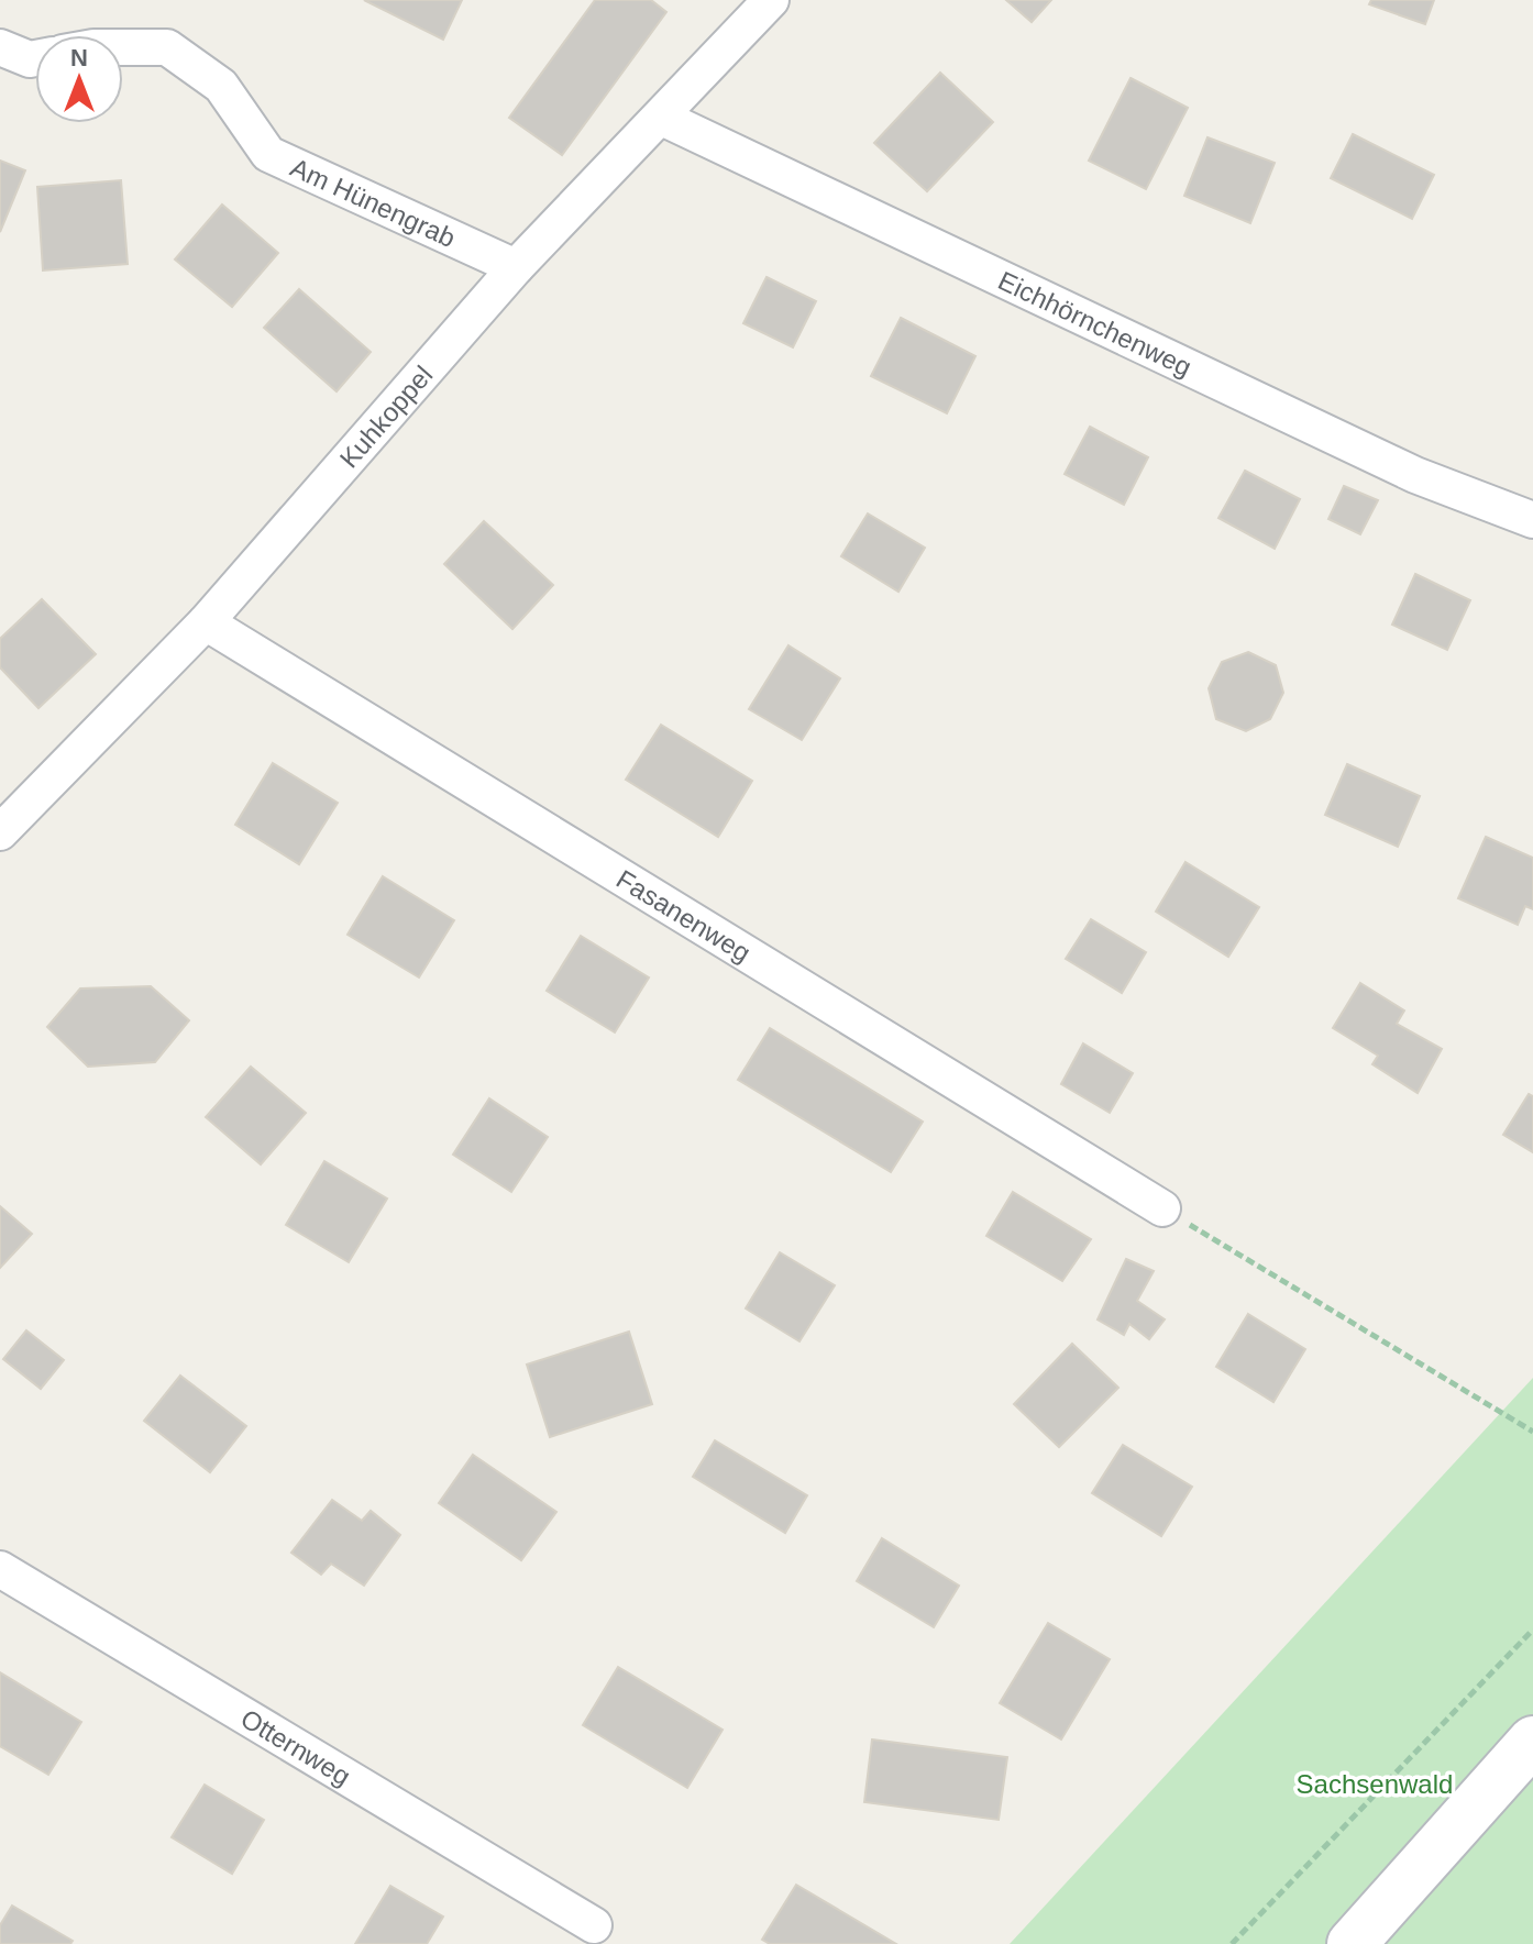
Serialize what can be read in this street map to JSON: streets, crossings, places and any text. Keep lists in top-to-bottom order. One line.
{"streets":{"street":["Am Hünengrab","Eichhörnchenweg","Kuhkoppel","Fasanenweg","Otternweg"]},"crossings":[["Am Hünengrab","Kuhkoppel"],["Eichhörnchenweg","Kuhkoppel"],["Kuhkoppel","Fasanenweg"]],"parks":["Sachsenwald"],"north":"top"}
